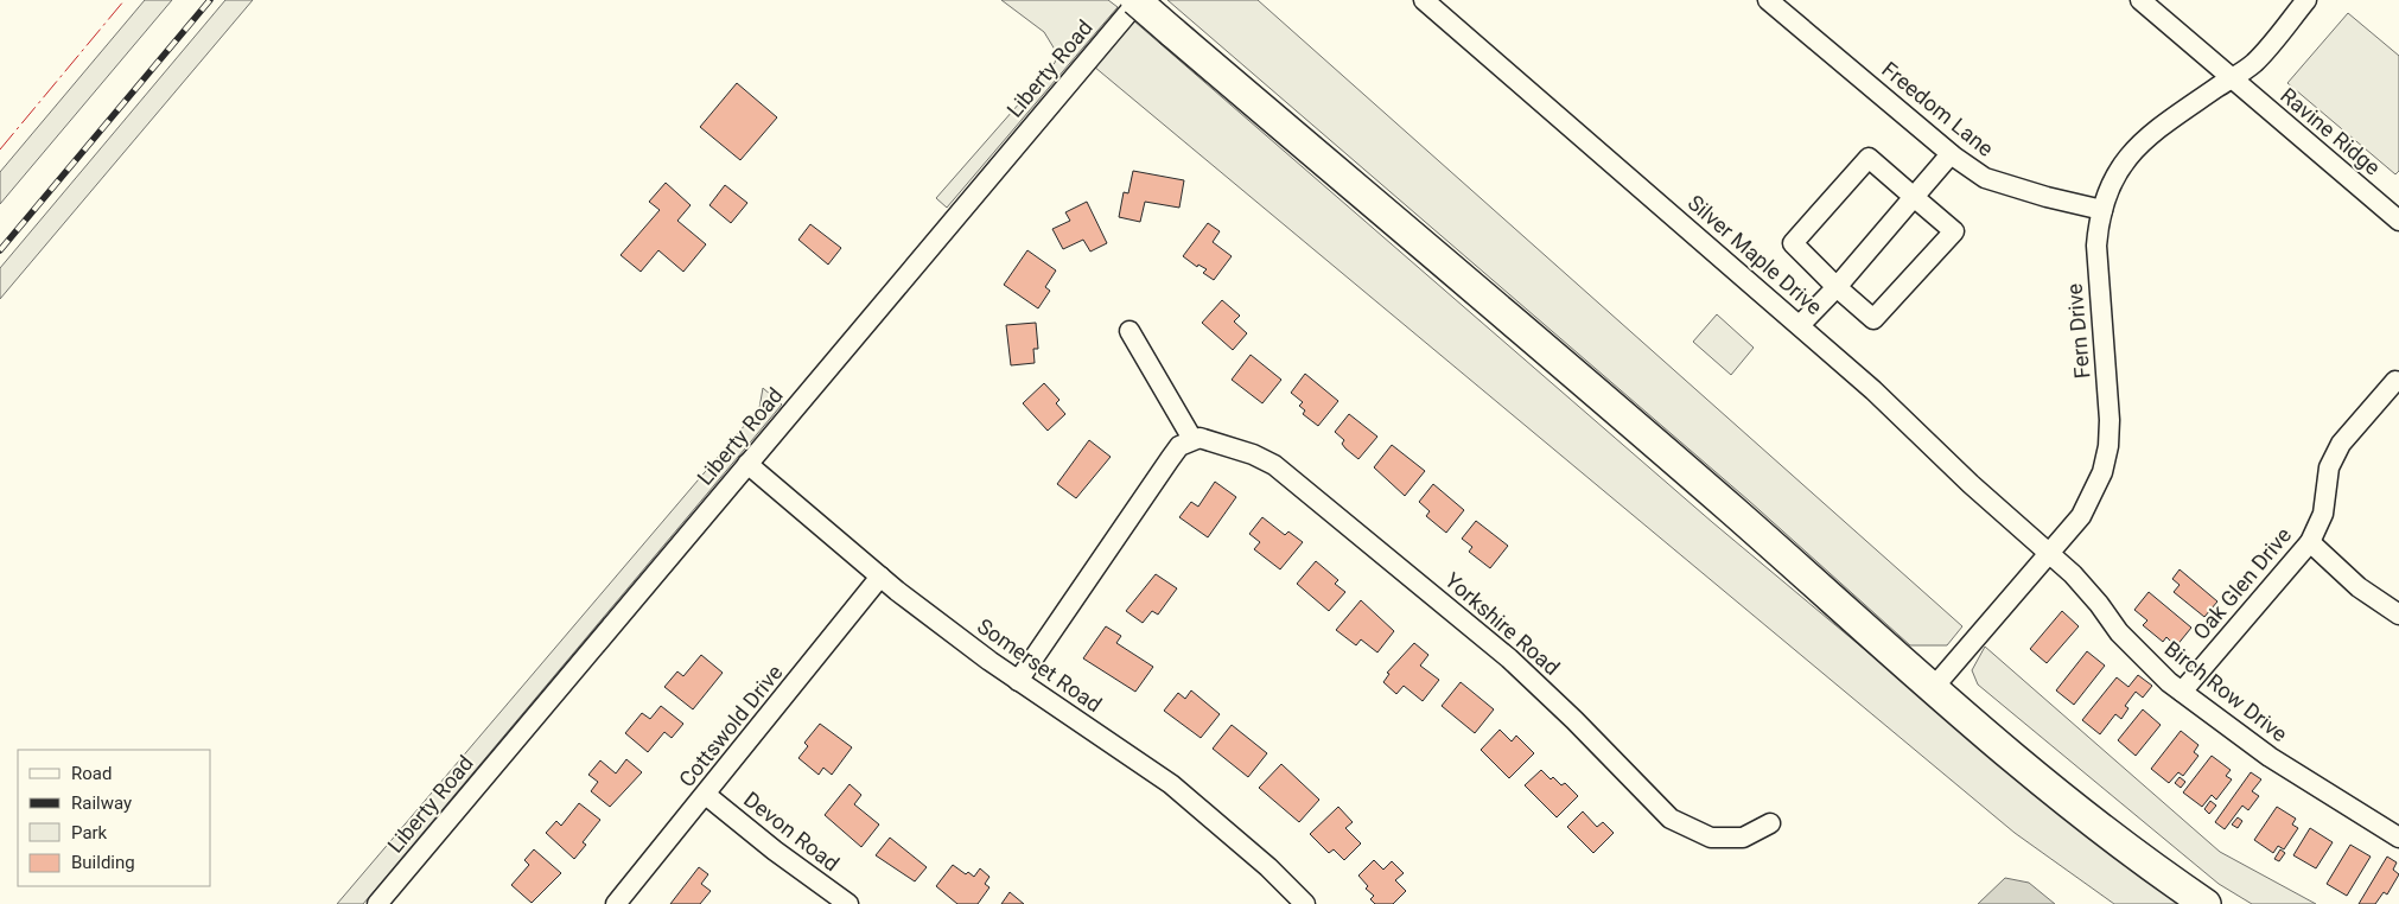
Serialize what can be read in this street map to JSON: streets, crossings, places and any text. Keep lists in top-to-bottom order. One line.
{"streets":{"street":["Liberty Road","Freedom Lane","Ravine Ridge","Silver Maple Drive","Fern Drive","Oak Glen Drive","Yorkshire Road","Somerset Road","Birch Row Drive","Cottswold Drive","Devon Road"]},"crossings":[["Liberty Road","Somerset Road"],["Freedom Lane","Fern Drive"],["Ravine Ridge","Fern Drive"],["Silver Maple Drive","Fern Drive"],["Silver Maple Drive","Birch Row Drive"],["Fern Drive","Birch Row Drive"],["Oak Glen Drive","Birch Row Drive"],["Somerset Road","Cottswold Drive"],["Cottswold Drive","Devon Road"]],"legend":["Road","Railway","Park","Building"]}
